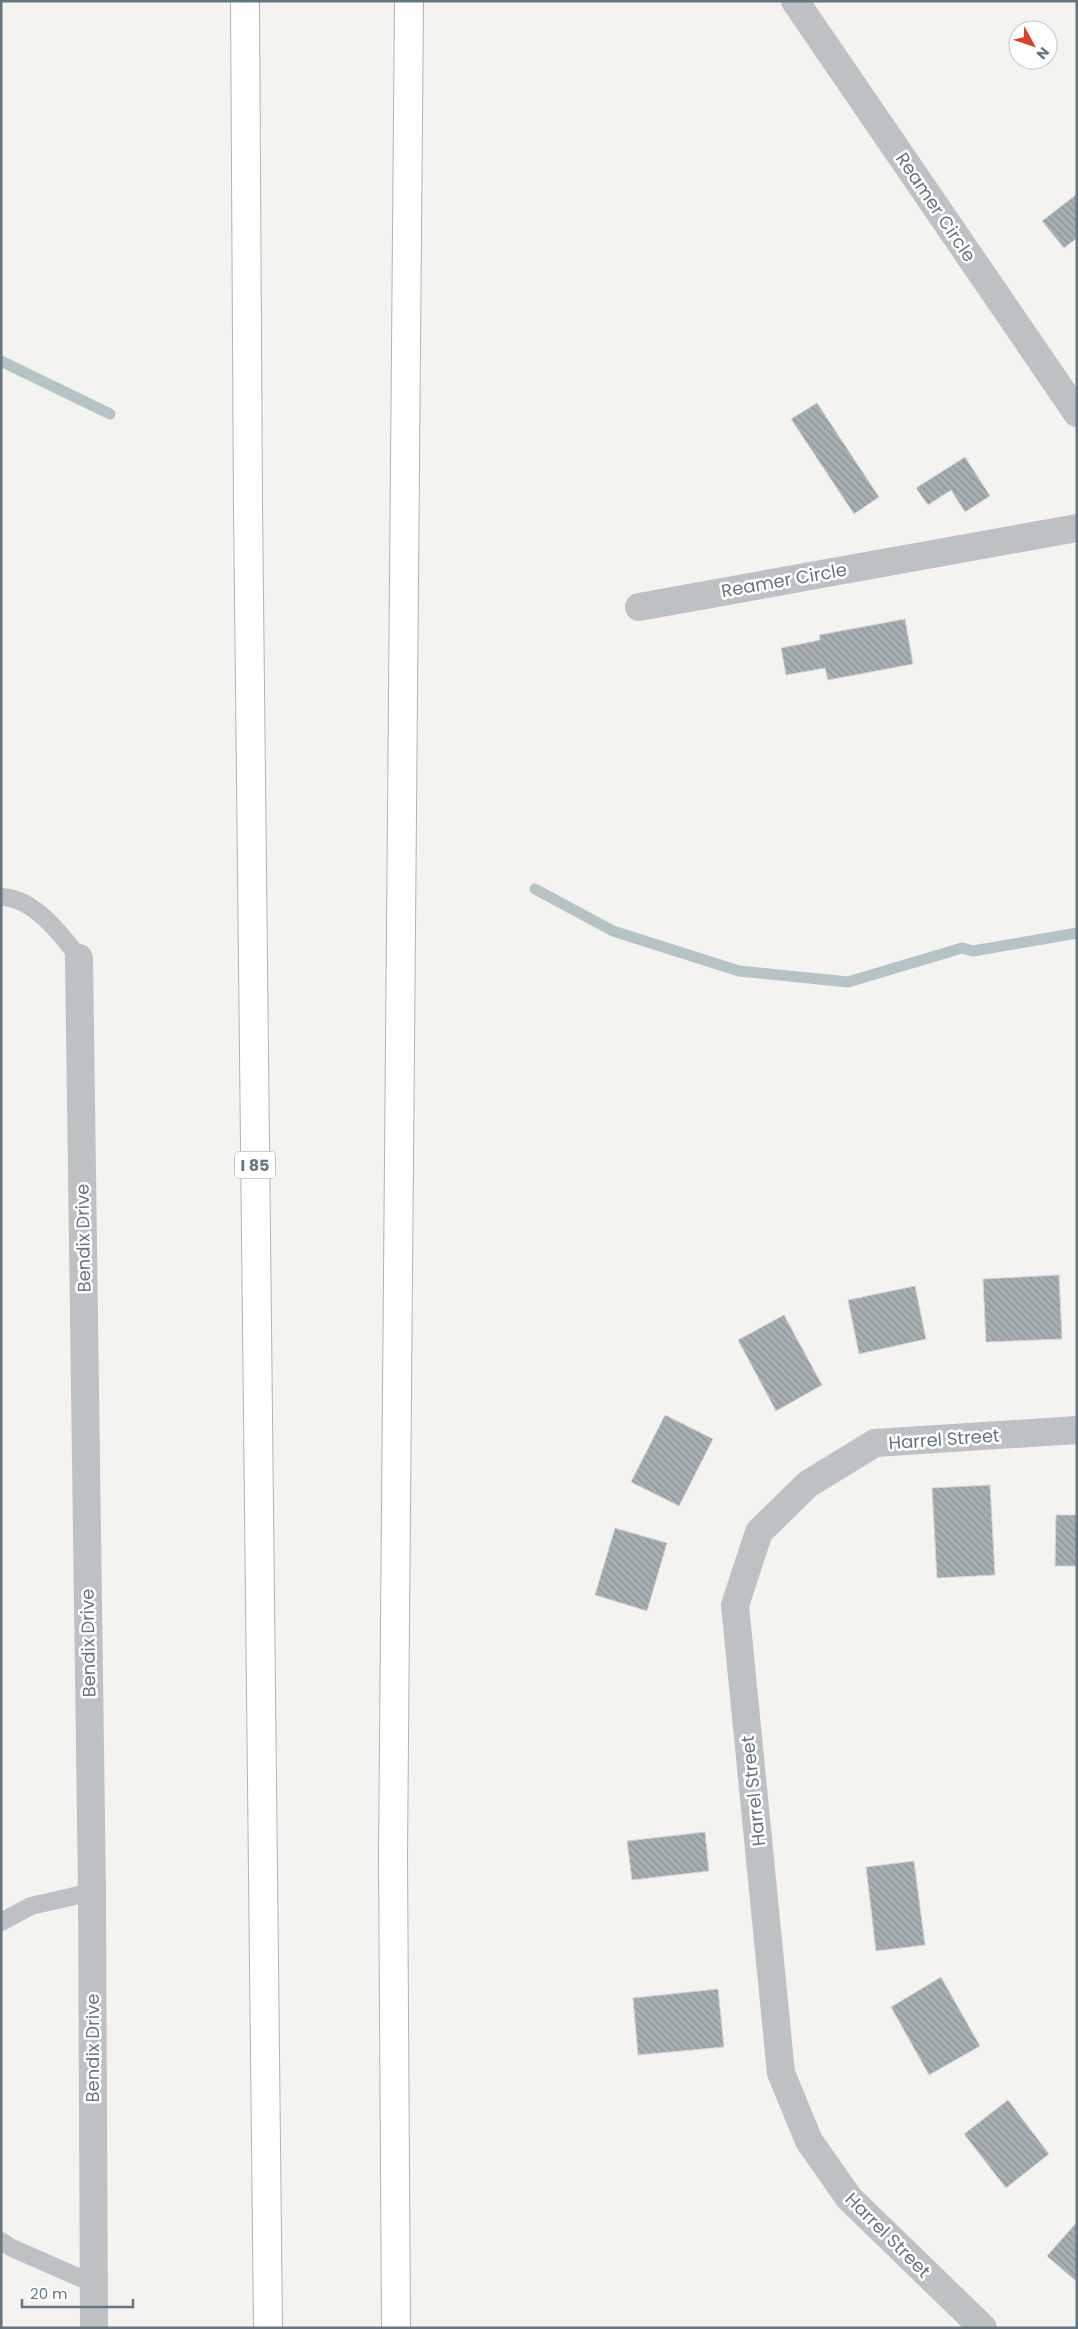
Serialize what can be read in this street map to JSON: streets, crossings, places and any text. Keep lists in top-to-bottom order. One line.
{"streets":{"highway":["I 85"],"street":["Reamer Circle","Bendix Drive","Harrel Street"]},"scale_bar":"20 m","north":"bottom right"}
